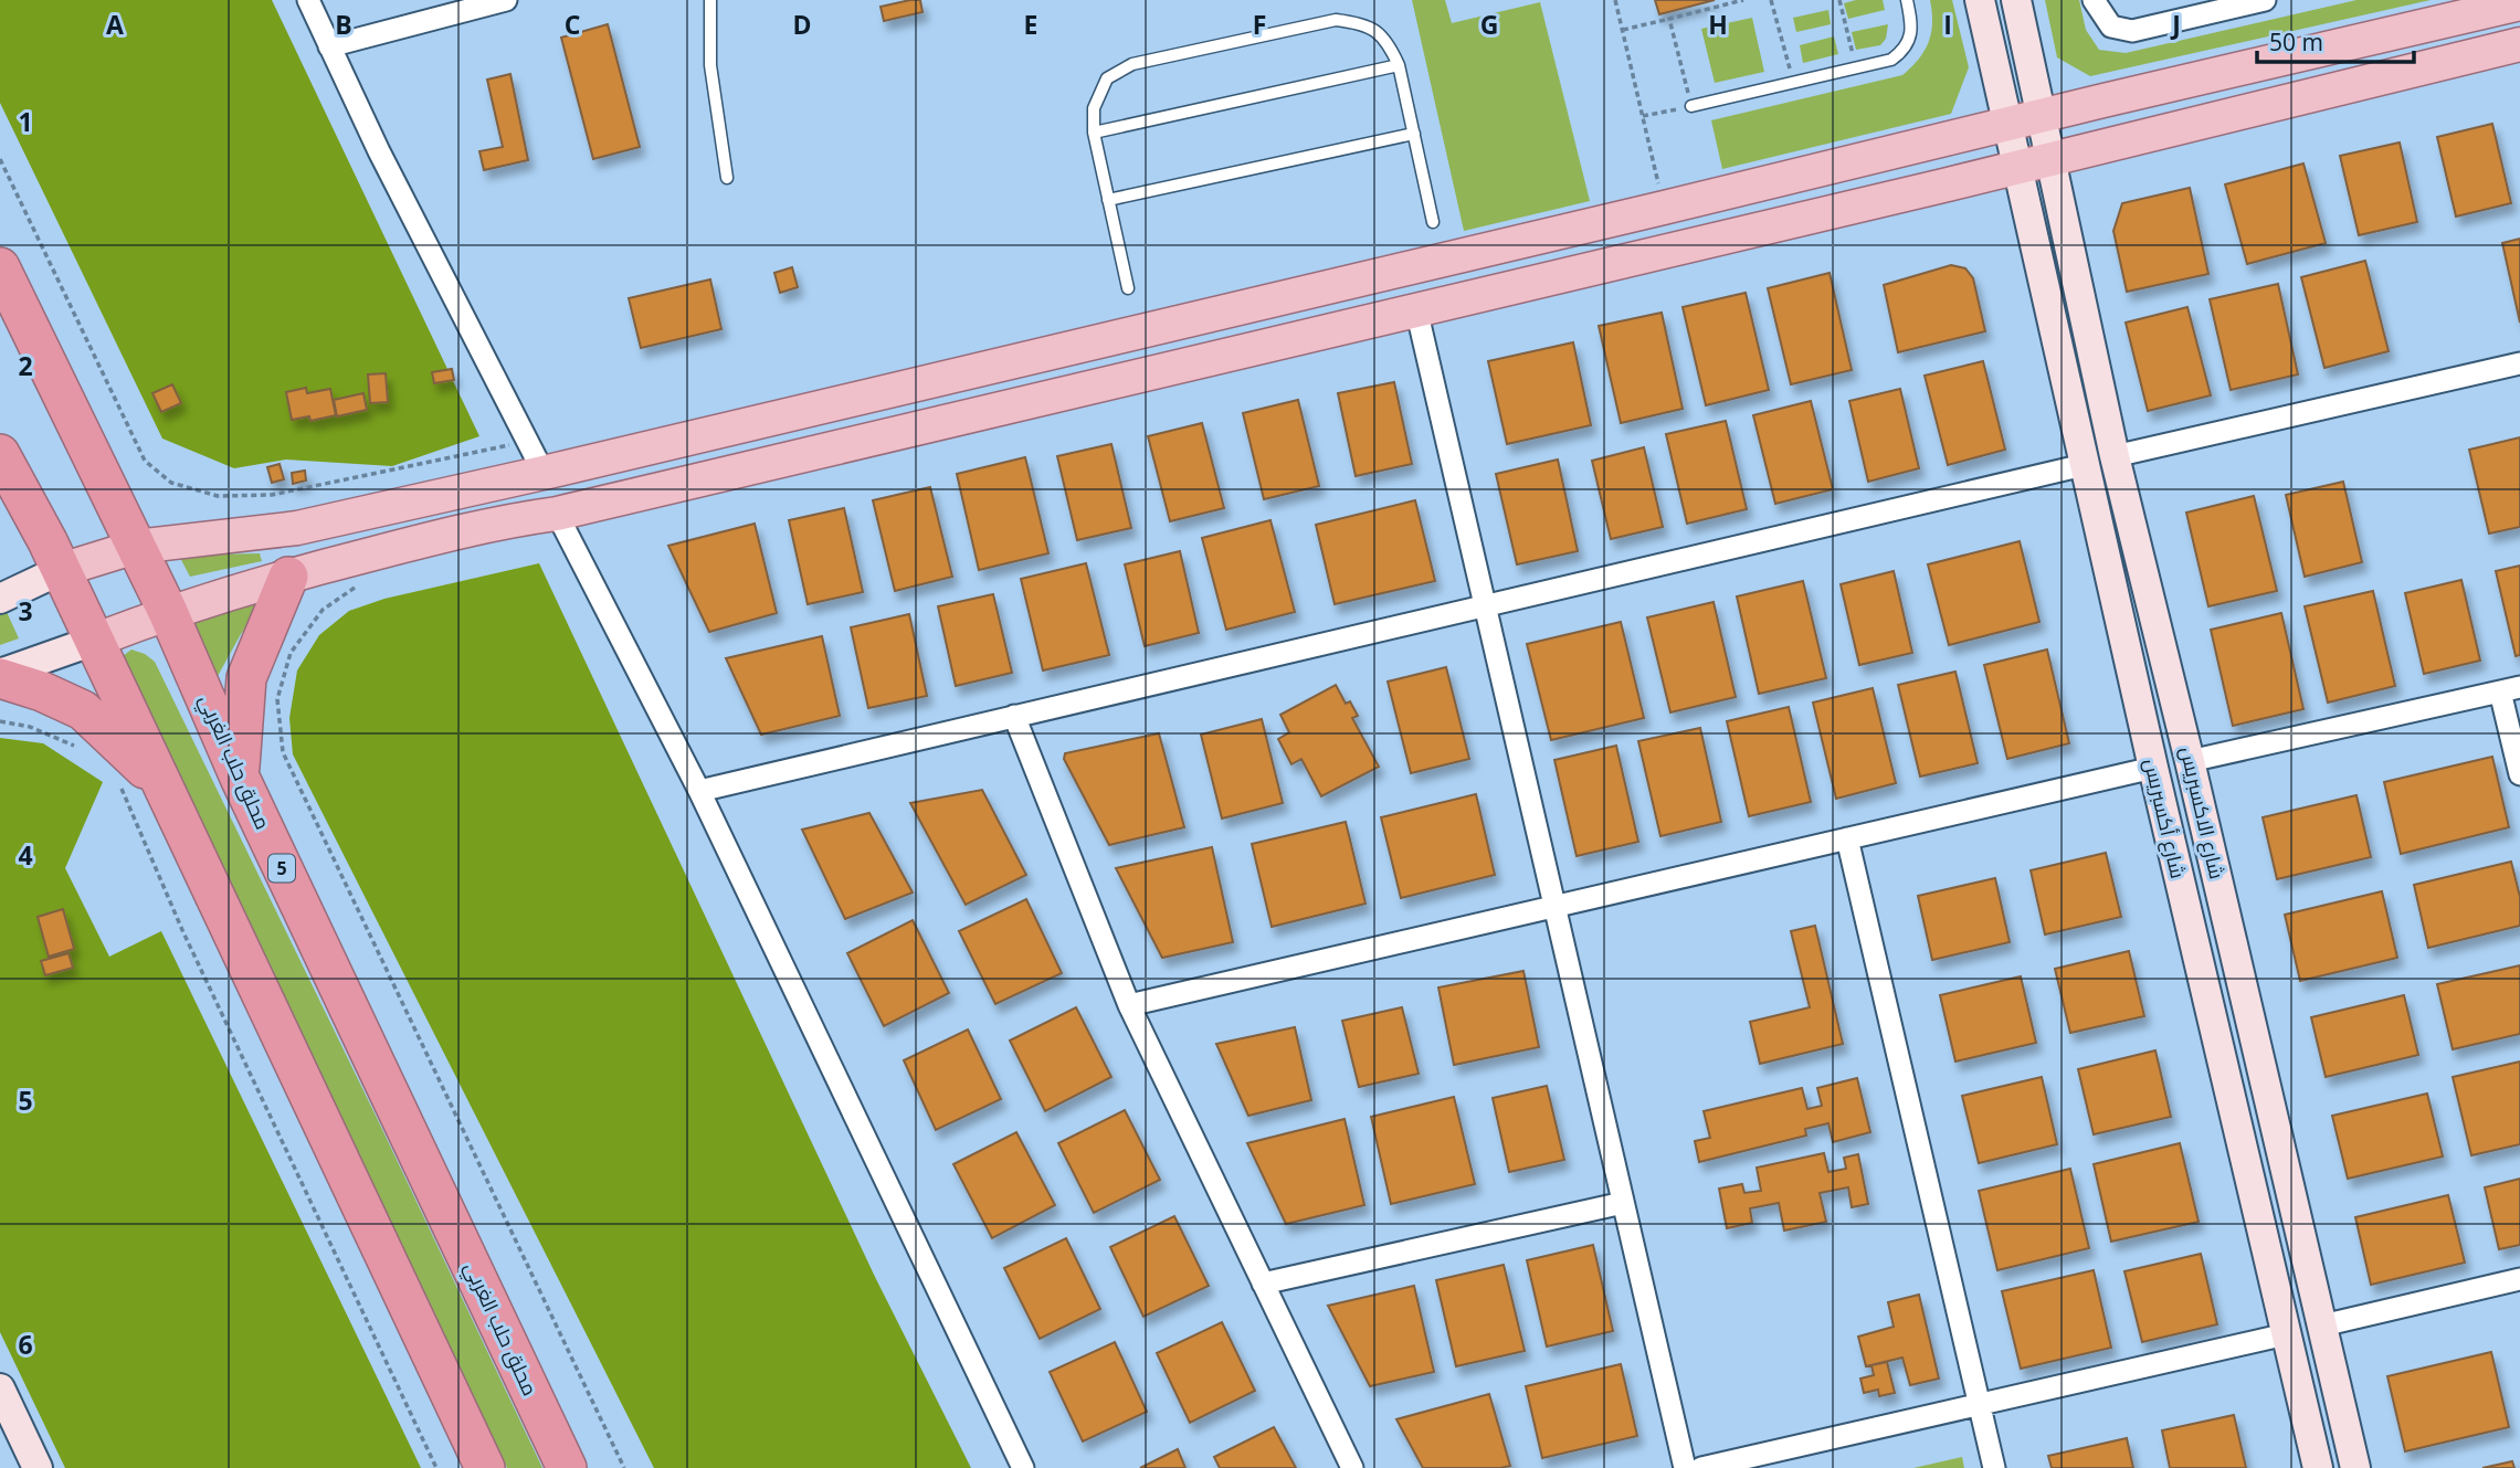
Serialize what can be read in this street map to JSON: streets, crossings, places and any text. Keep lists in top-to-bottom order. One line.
{"streets":{"highway":["محلق حلب الغربي","5"],"street":["شارع الاكسبريس","شارع أكسبريس"]},"scale_bar":"50 m","grid":{"columns":["A","B","C","D","E","F","G","H","I","J"],"rows":["1","2","3","4","5","6"]}}
